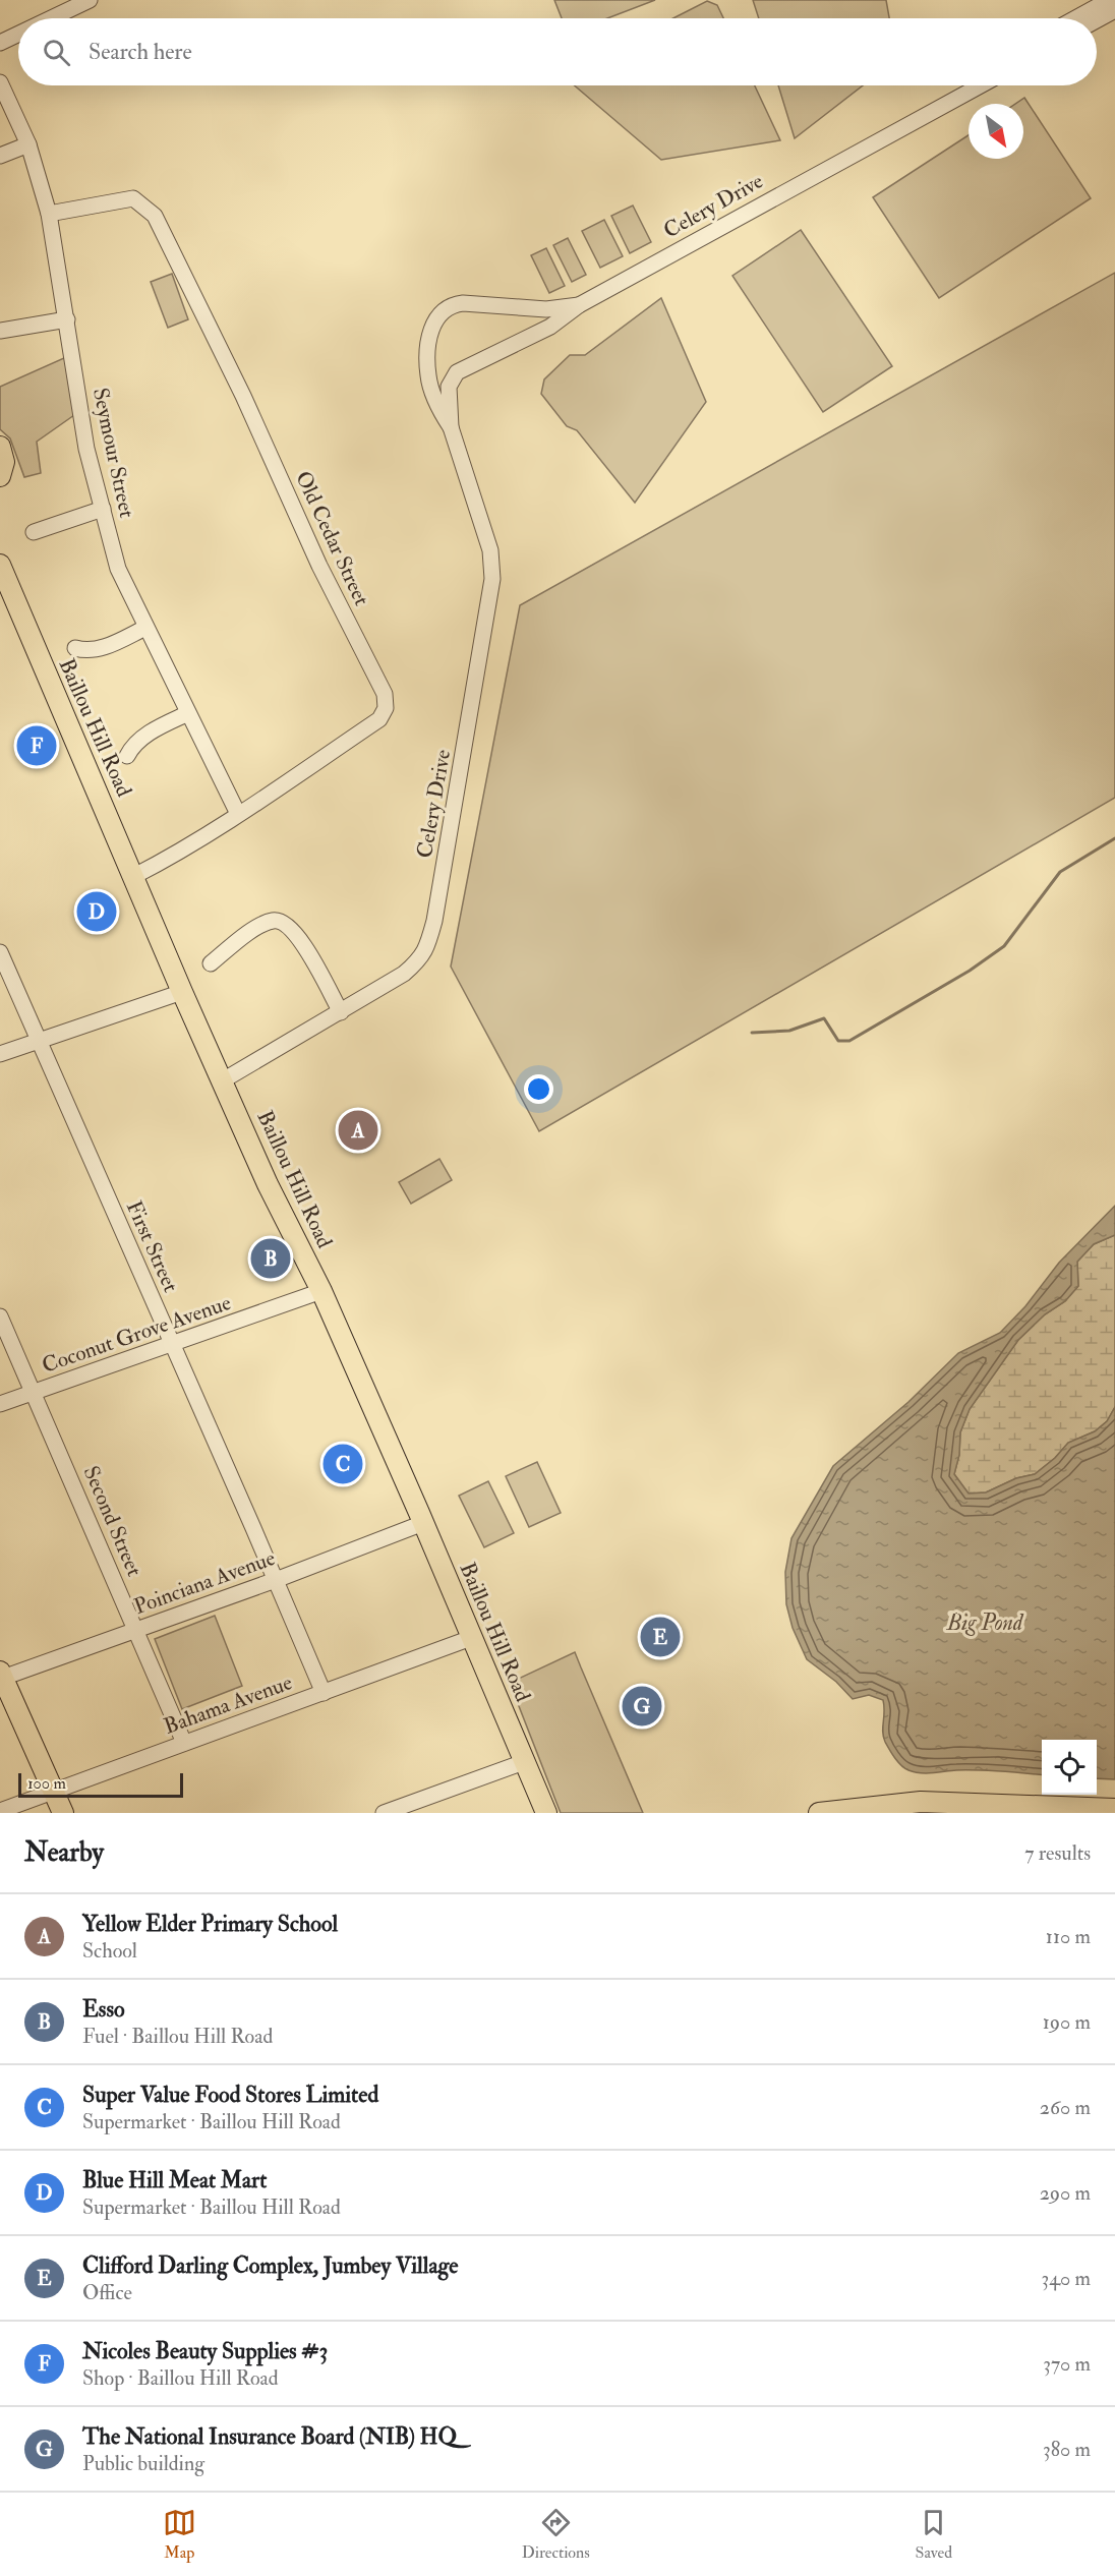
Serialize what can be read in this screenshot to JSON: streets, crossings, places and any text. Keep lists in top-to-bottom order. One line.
{"streets":{"main road":["Baillou Hill Road"],"street":["Celery Drive","Seymour Street","Old Cedar Street","First Street","Coconut Grove Avenue","Second Street","Poinciana Avenue","Bahama Avenue"]},"crossings":[["Celery Drive","Baillou Hill Road"],["Seymour Street","Old Cedar Street"],["Old Cedar Street","Baillou Hill Road"],["Baillou Hill Road","Coconut Grove Avenue"],["Baillou Hill Road","Poinciana Avenue"],["Baillou Hill Road","Bahama Avenue"],["First Street","Coconut Grove Avenue"],["First Street","Poinciana Avenue"],["First Street","Bahama Avenue"],["Coconut Grove Avenue","Second Street"],["Second Street","Poinciana Avenue"],["Second Street","Bahama Avenue"]],"water":["Big Pond"],"scale_bar":"100 m","north":"bottom right","page":{"search":"Search here","pins":["F","D","A","B","C","E","G"],"scale":"100 m","heading":["Nearby","7 results"],"list":[{"mark":"A","name":"Yellow Elder Primary School","note":"School","value":"110 m"},{"mark":"B","name":"Esso","note":"Fuel · Baillou Hill Road","value":"190 m"},{"mark":"C","name":"Super Value Food Stores Limited","note":"Supermarket · Baillou Hill Road","value":"260 m"},{"mark":"D","name":"Blue Hill Meat Mart","note":"Supermarket · Baillou Hill Road","value":"290 m"},{"mark":"E","name":"Clifford Darling Complex, Jumbey Village","note":"Office","value":"340 m"},{"mark":"F","name":"Nicoles Beauty Supplies #3","note":"Shop · Baillou Hill Road","value":"370 m"},{"mark":"G","name":"The National Insurance Board (NIB) HQ","note":"Public building","value":"380 m"}],"nav":["Map","Directions","Saved"]}}
